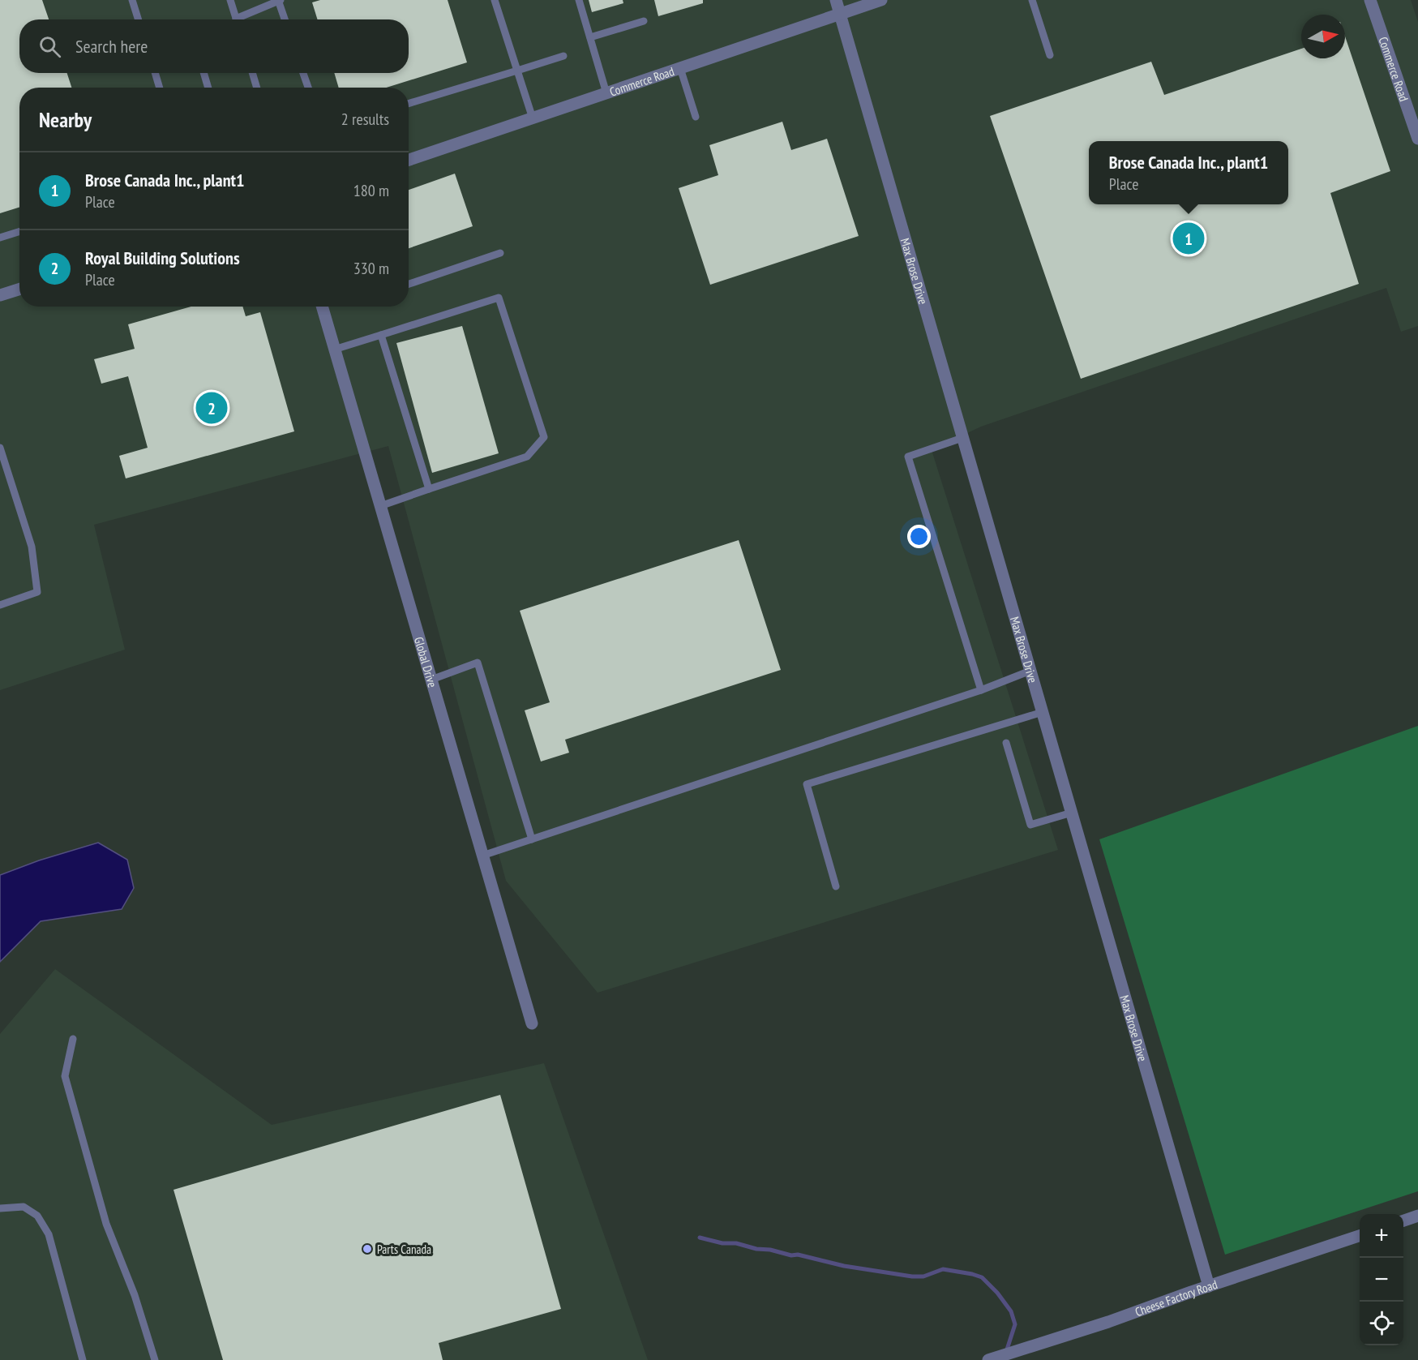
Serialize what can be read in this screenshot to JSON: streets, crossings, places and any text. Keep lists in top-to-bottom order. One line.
{"streets":{"street":["Commerce Road","Max Brose Drive","Global Drive","Cheese Factory Road"]},"crossings":[["Commerce Road","Max Brose Drive"],["Max Brose Drive","Cheese Factory Road"]],"places":["Parts Canada"],"north":"right","page":{"search":"Search here","heading":["Nearby","2 results"],"popup":["Brose Canada Inc., plant1","Place"],"list":[{"mark":"1","name":"Brose Canada Inc., plant1","note":"Place","value":"180 m"},{"mark":"2","name":"Royal Building Solutions","note":"Place","value":"330 m"}],"pins":["1","2"],"map_buttons":["+","−"]}}
